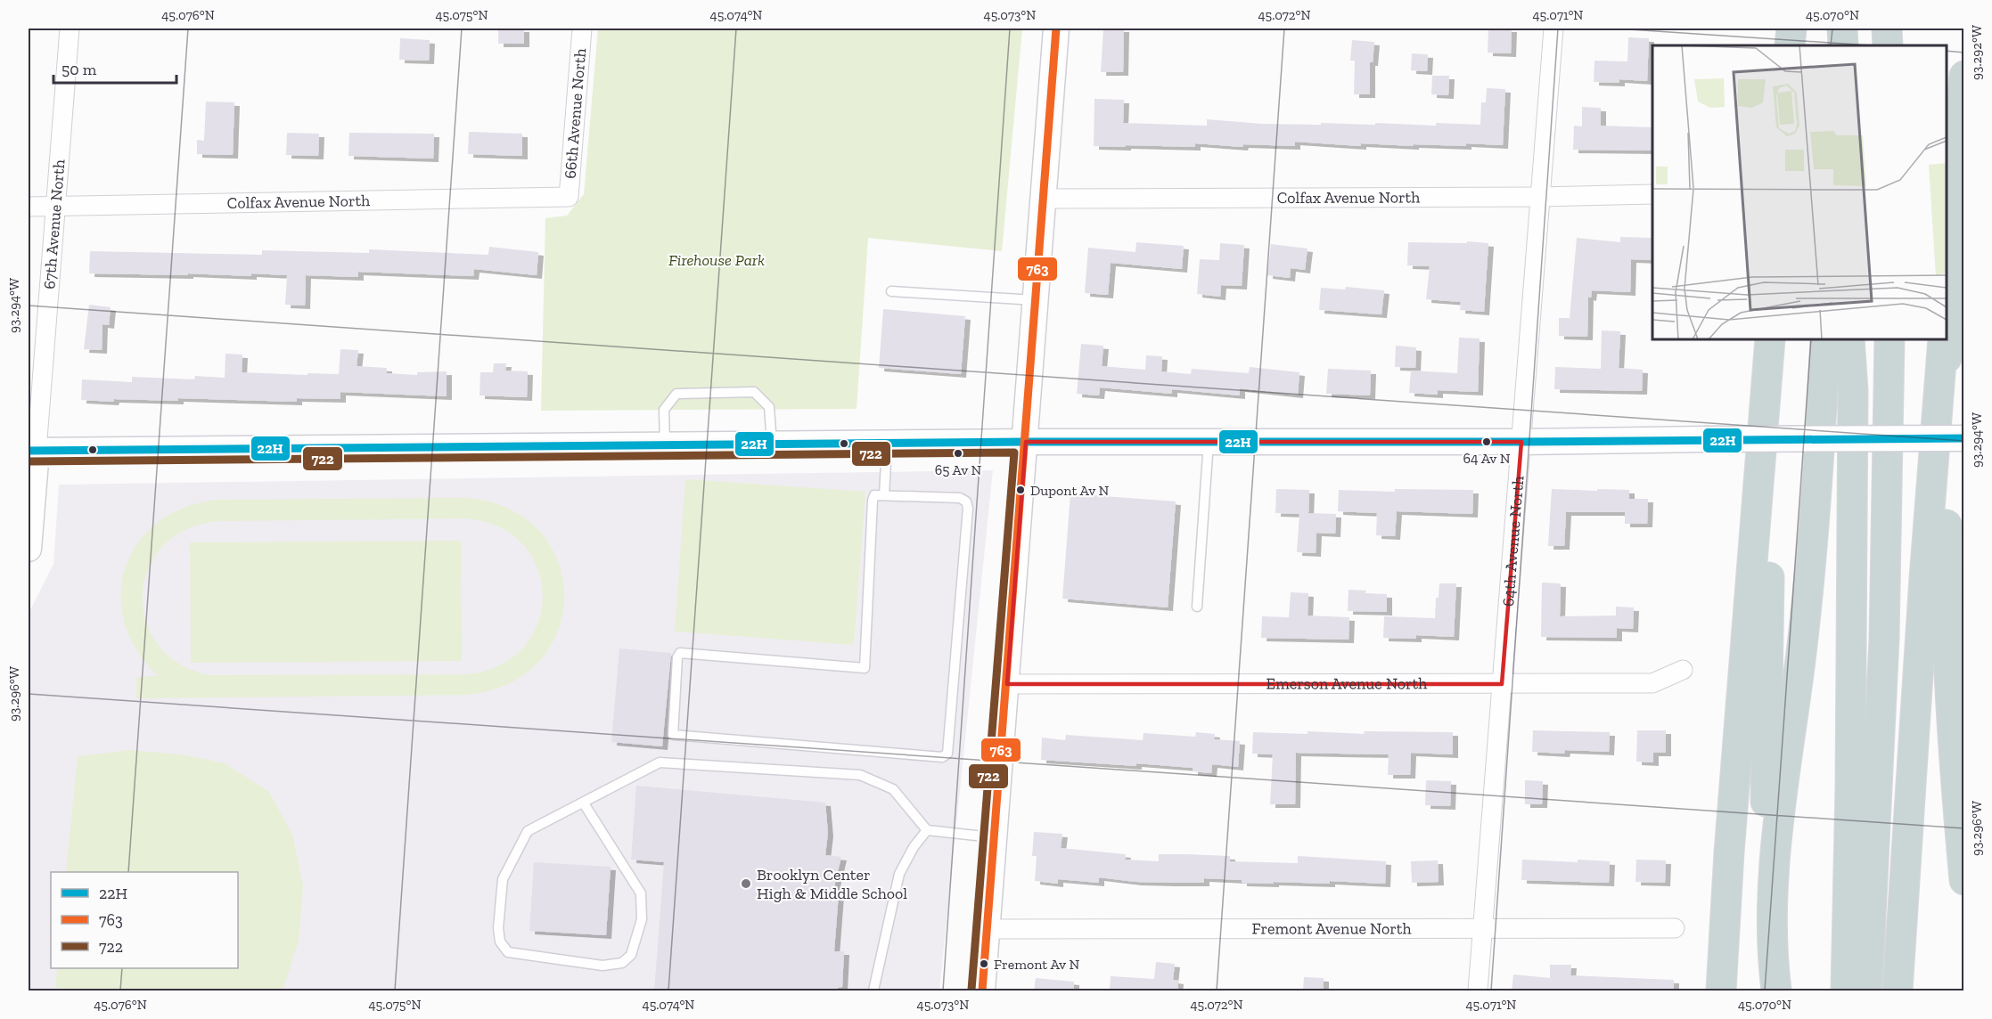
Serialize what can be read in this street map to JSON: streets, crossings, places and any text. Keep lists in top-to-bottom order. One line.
{"streets":{"street":["66th Avenue North","Colfax Avenue North","67th Avenue North","64th Avenue North","Emerson Avenue North","Fremont Avenue North"]},"crossings":[["66th Avenue North","Colfax Avenue North"],["Colfax Avenue North","67th Avenue North"],["Colfax Avenue North","64th Avenue North"],["64th Avenue North","Emerson Avenue North"],["64th Avenue North","Fremont Avenue North"]],"parks":["Firehouse Park"],"places":["64 Av N","65 Av N","Dupont Av N","Brooklyn Center High & Middle School","Fremont Av N"],"lines":["transit line 763","transit line 22H","transit line 722"],"legend":["22H","763","722"],"scale_bar":"50 m","coordinates":["45.076°N","45.075°N","45.074°N","45.073°N","45.072°N","45.071°N","45.070°N","93.292°W","93.294°W","93.296°W"]}
